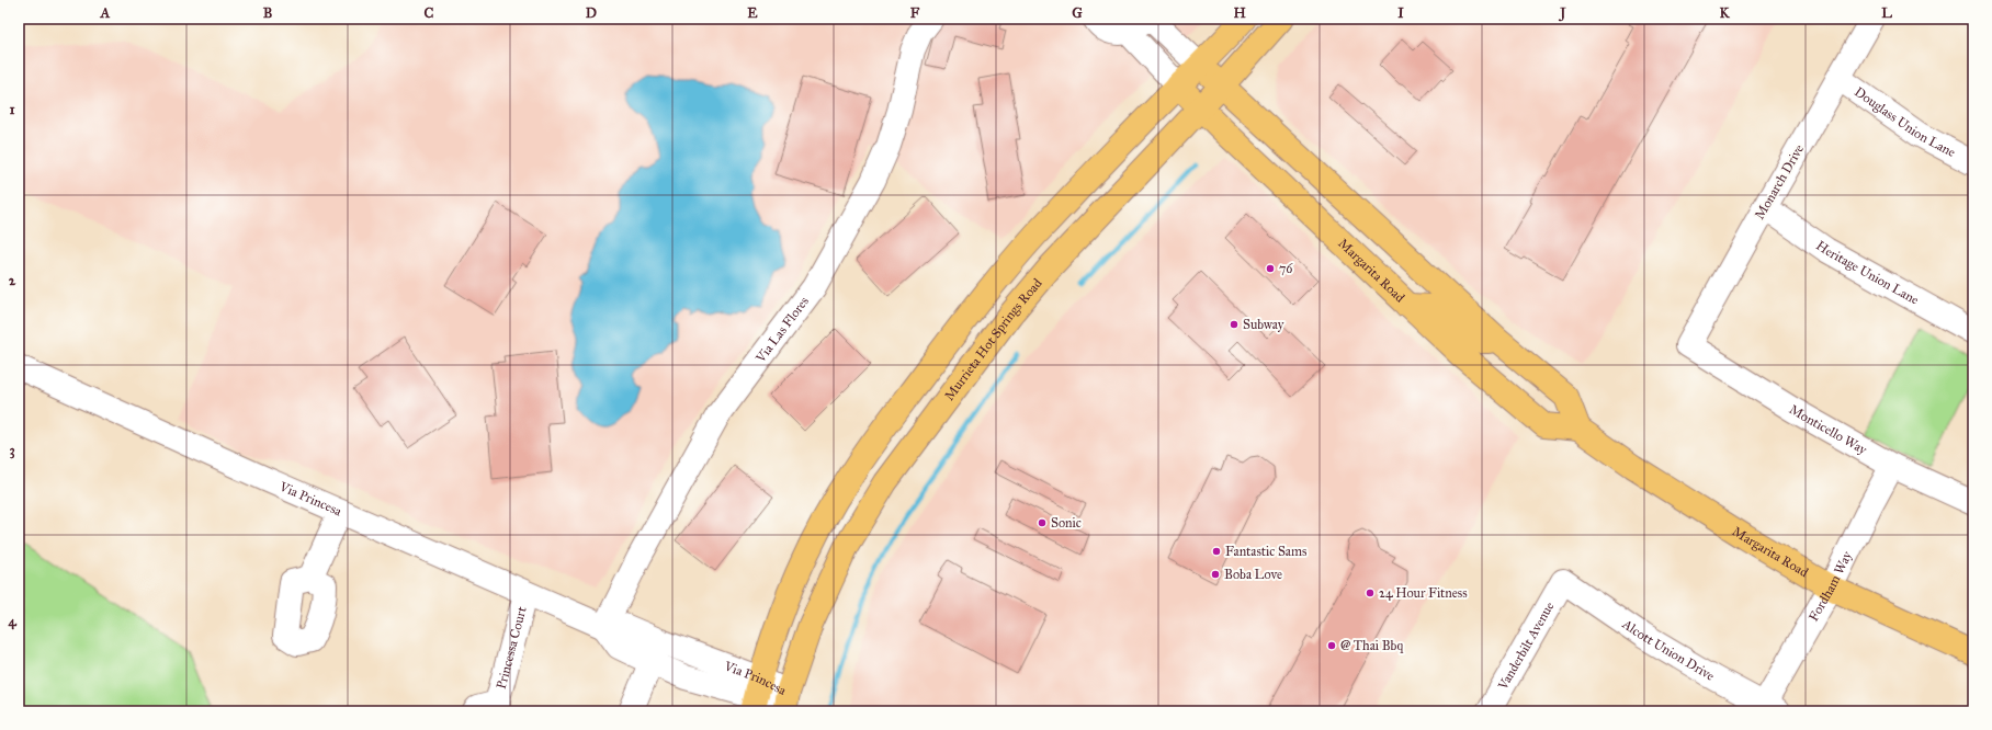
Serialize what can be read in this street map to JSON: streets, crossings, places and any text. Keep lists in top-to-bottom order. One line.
{"streets":{"main road":["Margarita Road","Murrieta Hot Springs Road"],"street":["Douglass Union Lane","Monarch Drive","Heritage Union Lane","Via Las Flores","Monticello Way","Via Princesa","Fordham Way","Vanderbilt Avenue","Princessa Court","Alcott Union Drive"]},"crossings":[["Douglass Union Lane","Monarch Drive"],["Monarch Drive","Heritage Union Lane"],["Monarch Drive","Monticello Way"],["Margarita Road","Murrieta Hot Springs Road"],["Margarita Road","Fordham Way"],["Via Las Flores","Via Princesa"],["Murrieta Hot Springs Road","Via Princesa"],["Monticello Way","Fordham Way"],["Via Princesa","Princessa Court"],["Fordham Way","Alcott Union Drive"],["Vanderbilt Avenue","Alcott Union Drive"]],"places":["76","Subway","Sonic","Fantastic Sams","Boba Love","24 Hour Fitness","@ Thai Bbq"],"grid":{"columns":["A","B","C","D","E","F","G","H","I","J","K","L"],"rows":["1","2","3","4"]}}
